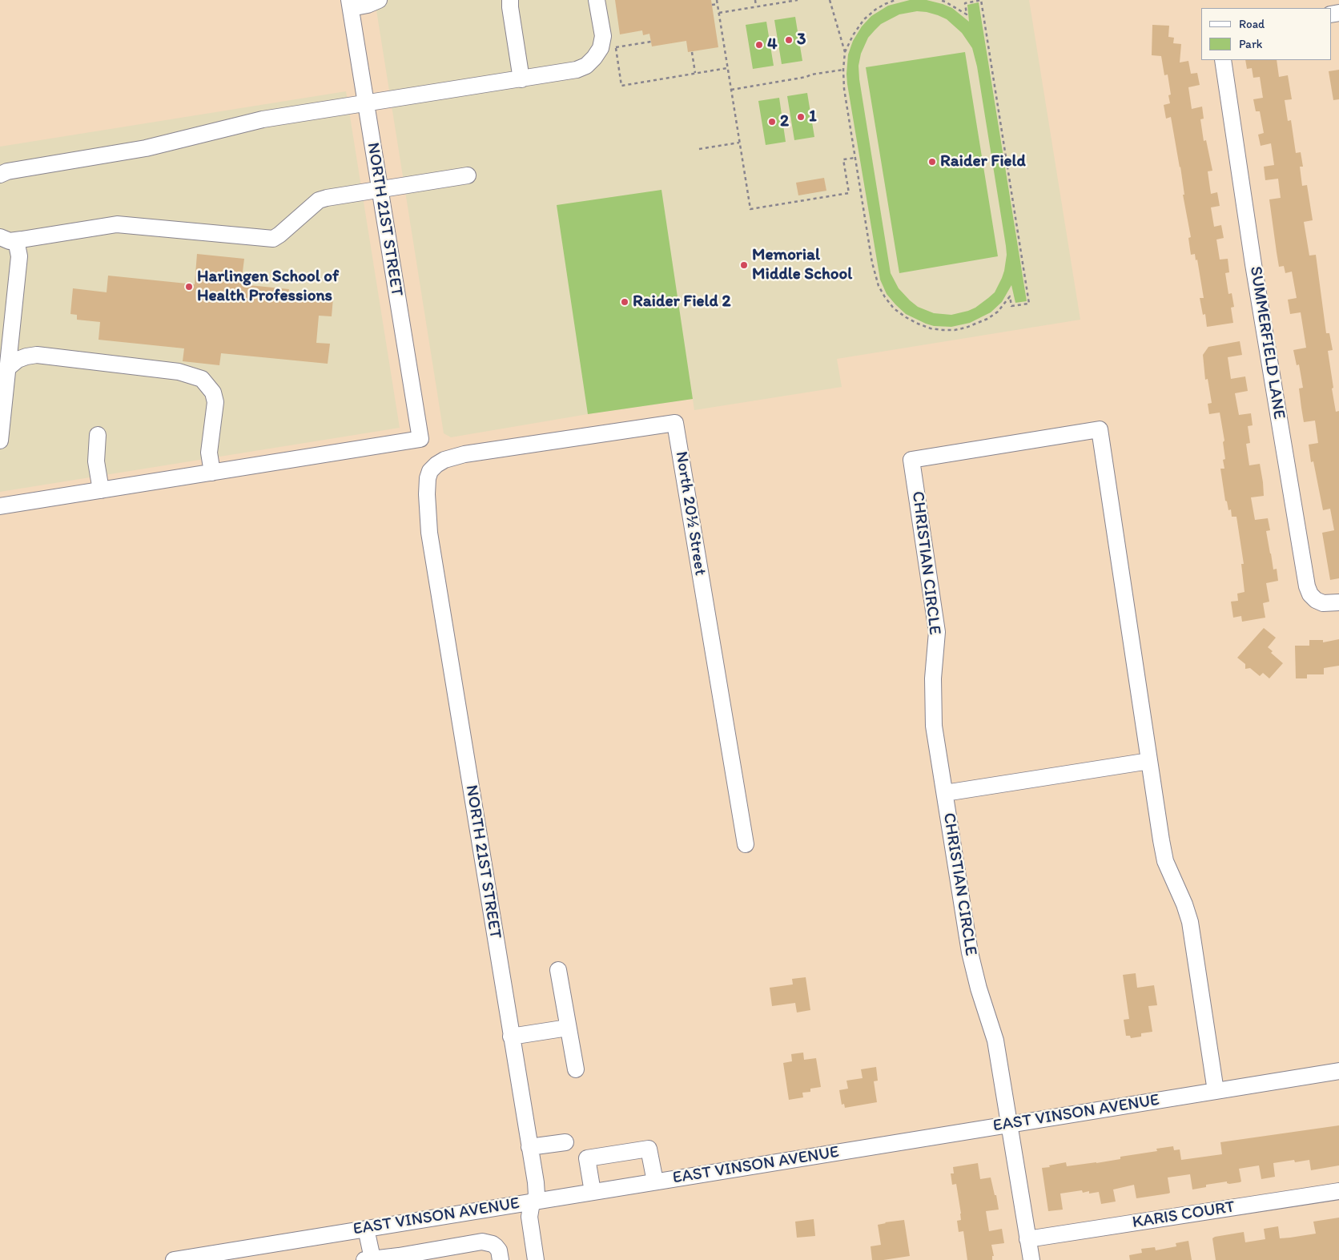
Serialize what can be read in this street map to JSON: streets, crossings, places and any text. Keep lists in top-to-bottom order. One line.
{"streets":{"street":["NORTH 21ST STREET","SUMMERFIELD LANE","North 20½ Street","CHRISTIAN CIRCLE","EAST VINSON AVENUE","KARIS COURT"]},"crossings":[["NORTH 21ST STREET","North 20½ Street"],["NORTH 21ST STREET","EAST VINSON AVENUE"],["CHRISTIAN CIRCLE","EAST VINSON AVENUE"],["CHRISTIAN CIRCLE","KARIS COURT"]],"places":["3","4","1","2","Raider Field","Memorial Middle School","Harlingen School of Health Professions","Raider Field 2"],"legend":["Road","Park"]}
